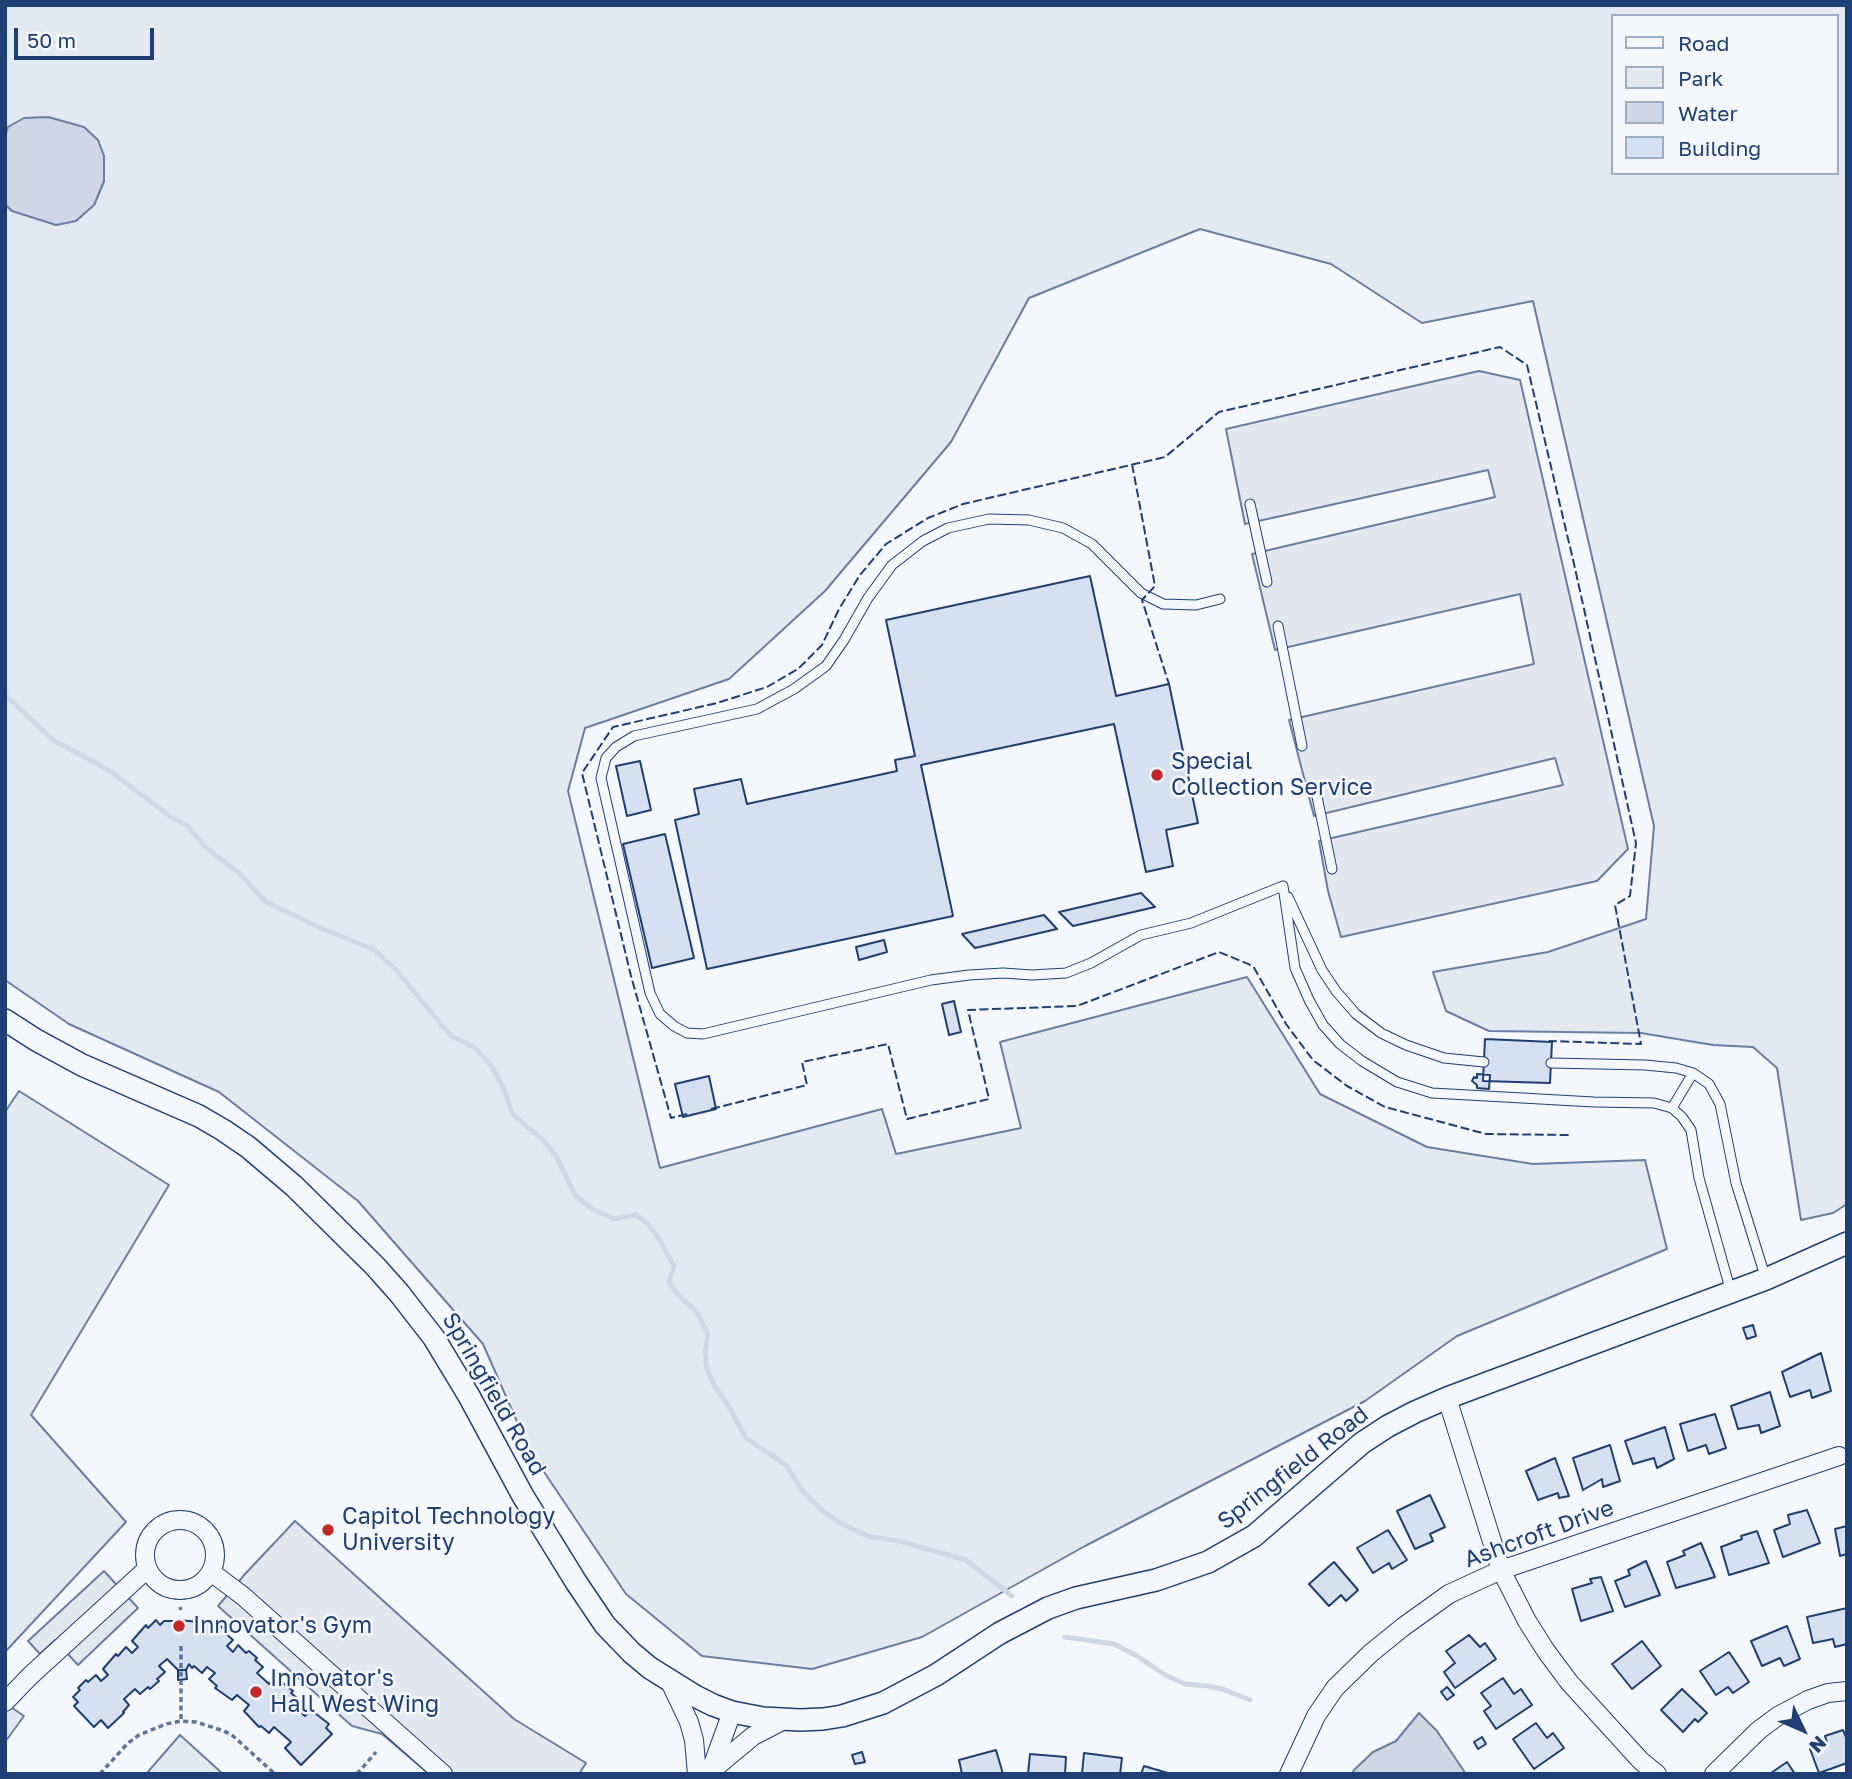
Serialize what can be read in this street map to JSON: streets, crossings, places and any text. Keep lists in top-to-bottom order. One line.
{"streets":{"street":["Springfield Road","Ashcroft Drive"]},"places":["Special Collection Service","Capitol Technology University","Innovator's Gym","Innovator's Hall West Wing"],"legend":["Road","Park","Water","Building"],"scale_bar":"50 m","north":"bottom right"}
